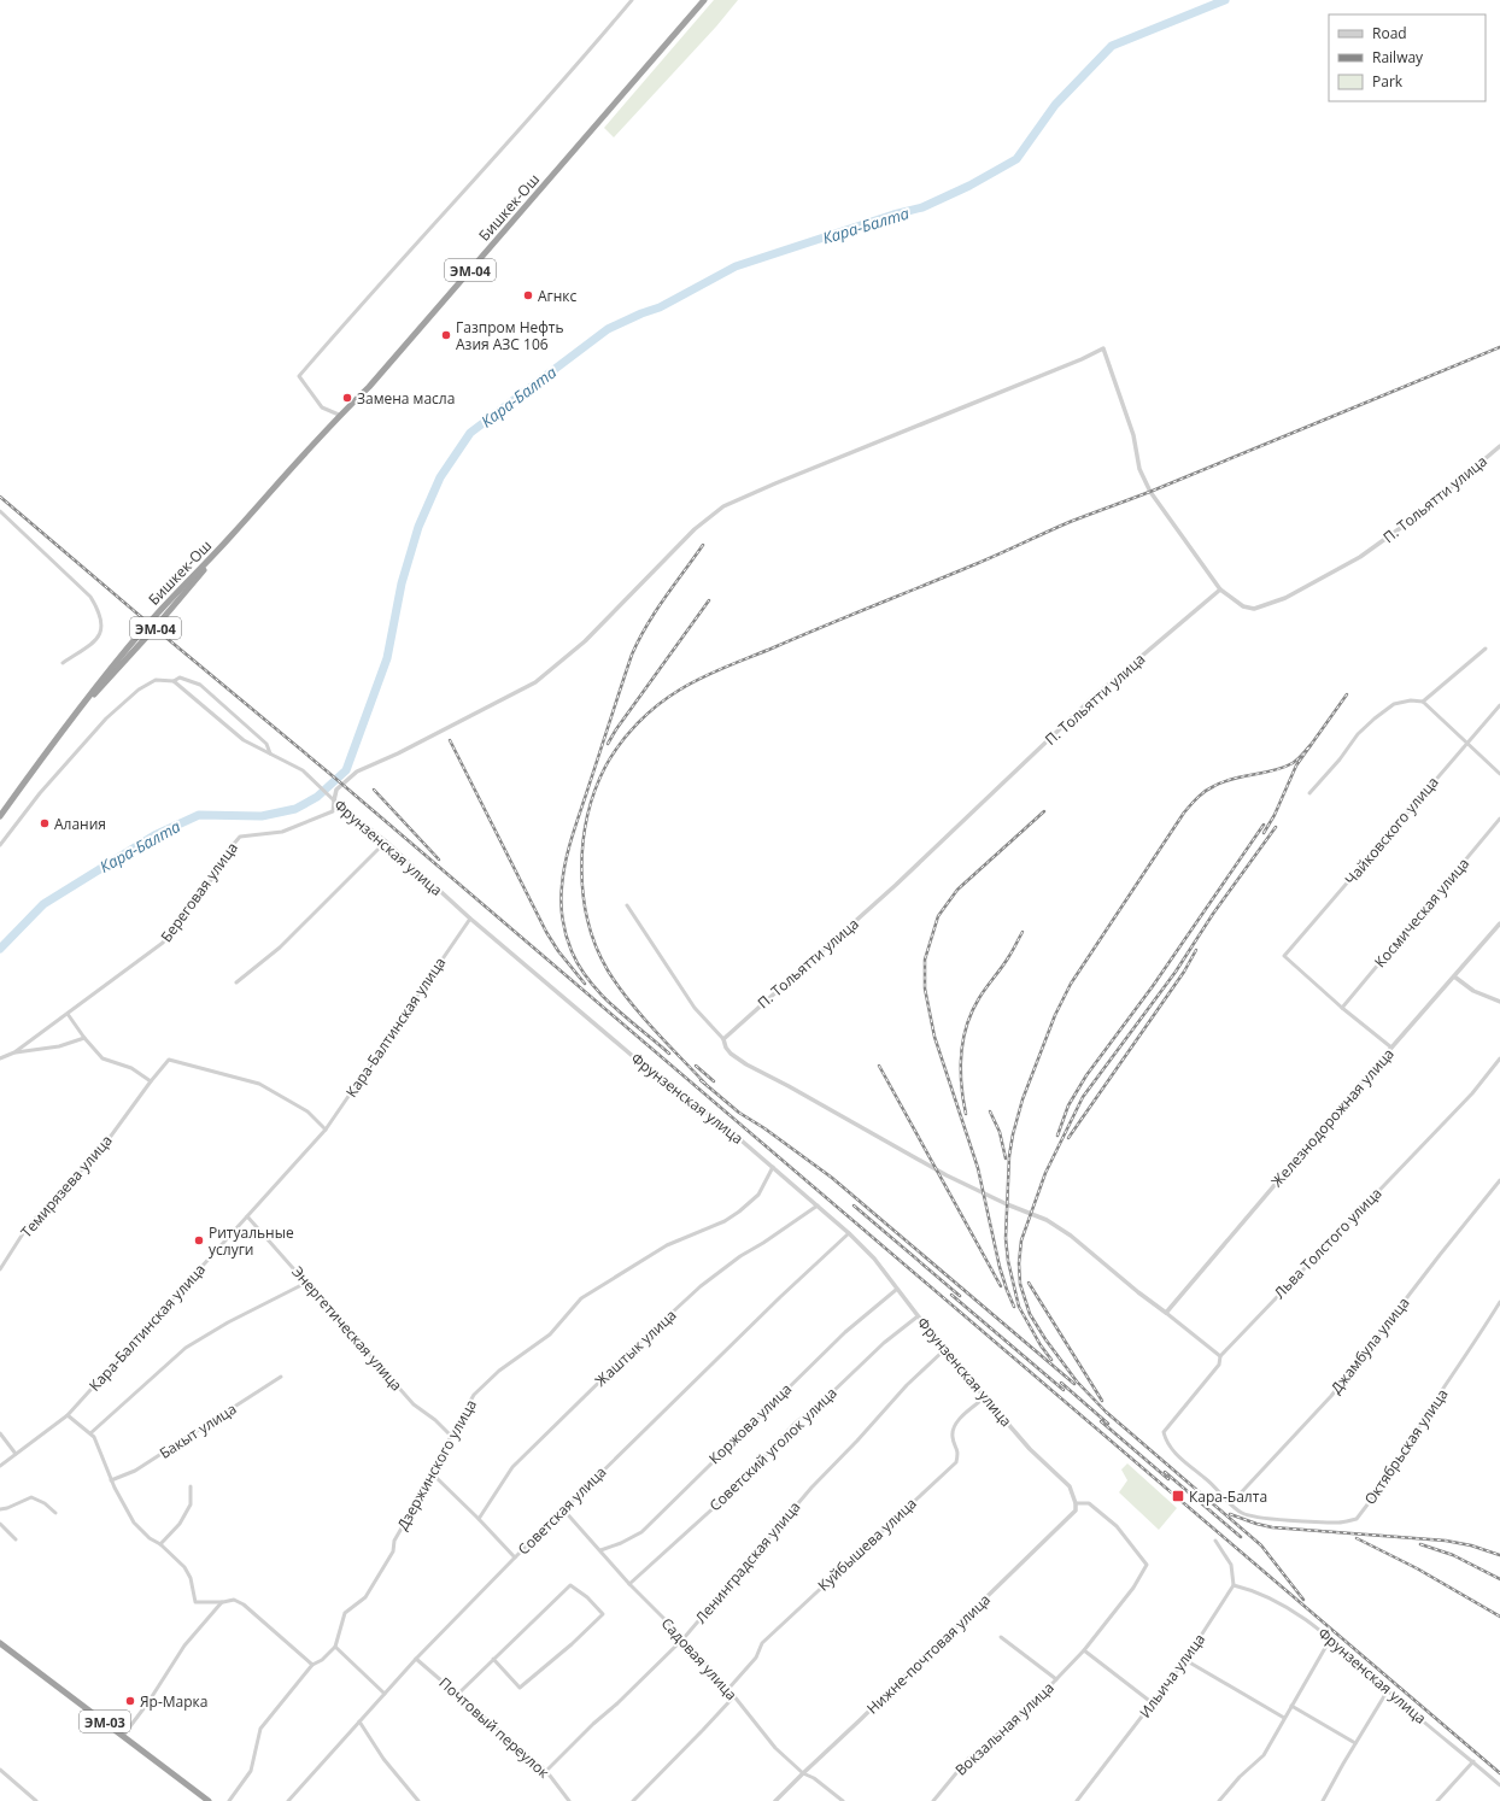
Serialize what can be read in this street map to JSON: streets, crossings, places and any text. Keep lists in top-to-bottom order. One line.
{"streets":{"highway":["Бишкек-Ош","ЭМ-04","ЭМ-03"],"street":["П. Тольятти улица","Чайковского улица","Фрунзенская улица","Береговая улица","Космическая улица","Кара-Балтинская улица","Железнодорожная улица","Темирязева улица","Льва Толстого улица","Энергетическая улица","Джамбула улица","Жаштык улица","Коржова улица","Бакыт улица","Октябрьская улица","Советский уголок улица","Дзержинского улица","Советская улица","Куйбышева улица","Ленинградская улица","Нижне-почтовая улица","Садовая улица","Ильича улица","Почтовый переулок","Вокзальная улица"]},"crossings":[["Чайковского улица","Космическая улица"],["Фрунзенская улица","Береговая улица"],["Фрунзенская улица","Кара-Балтинская улица"],["Фрунзенская улица","Жаштык улица"],["Фрунзенская улица","Коржова улица"],["Фрунзенская улица","Советский уголок улица"],["Фрунзенская улица","Дзержинского улица"],["Фрунзенская улица","Советская улица"],["Фрунзенская улица","Куйбышева улица"],["Фрунзенская улица","Ленинградская улица"],["Фрунзенская улица","Нижне-почтовая улица"],["Фрунзенская улица","Ильича улица"],["Фрунзенская улица","Вокзальная улица"],["Кара-Балтинская улица","Темирязева улица"],["Кара-Балтинская улица","Энергетическая улица"],["Льва Толстого улица","Октябрьская улица"],["Энергетическая улица","Дзержинского улица"],["Джамбула улица","Октябрьская улица"],["Коржова улица","Садовая улица"],["Советский уголок улица","Садовая улица"],["Советская улица","Садовая улица"],["Советская улица","Почтовый переулок"],["Куйбышева улица","Садовая улица"],["Ленинградская улица","Садовая улица"],["Ленинградская улица","Почтовый переулок"],["Нижне-почтовая улица","Садовая улица"],["Нижне-почтовая улица","Вокзальная улица"]],"water":["Кара-Балта"],"places":{"other":["Агнкс","Газпром Нефть Азия АЗС 106","Замена масла","Алания","Ритуальные услуги","Яр-Марка"],"transit":["Кара-Балта"]},"legend":["Road","Railway","Park"]}
